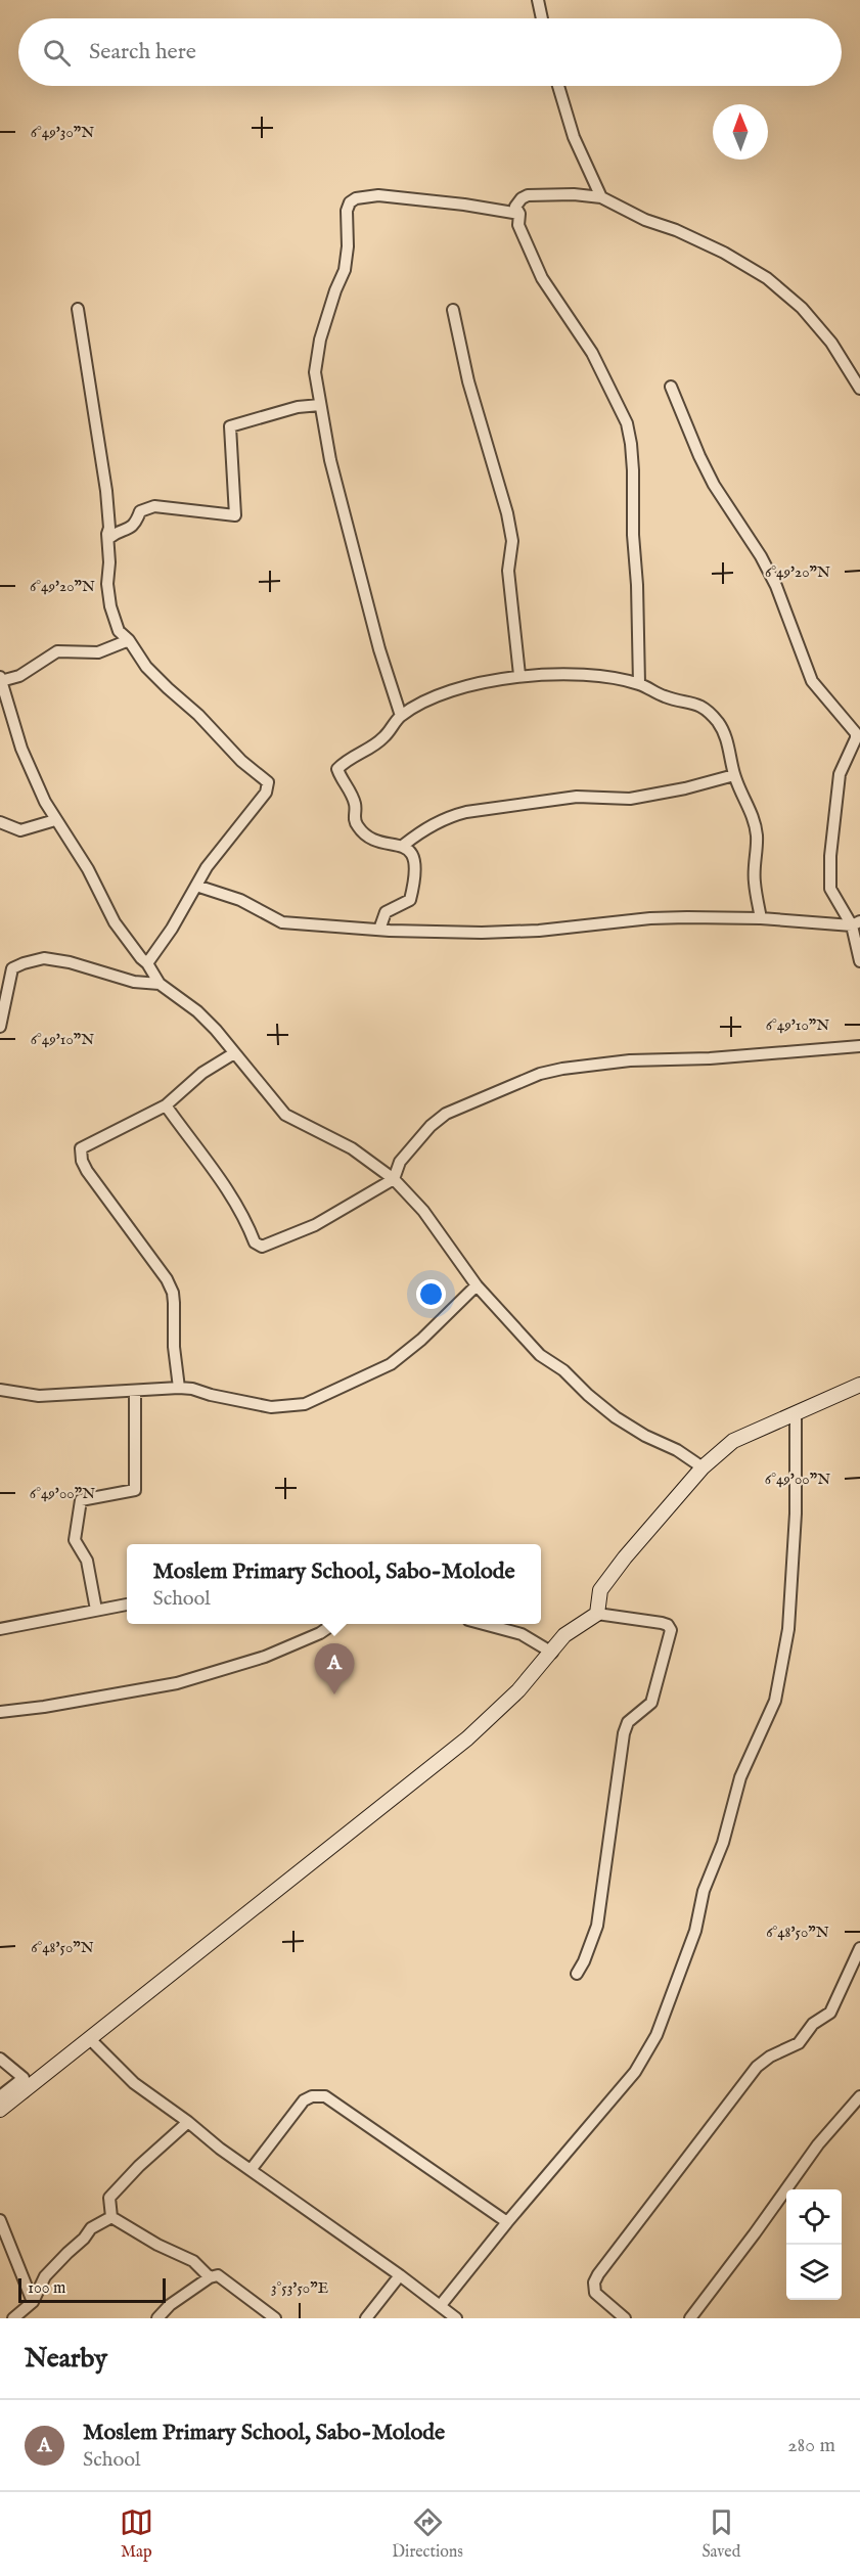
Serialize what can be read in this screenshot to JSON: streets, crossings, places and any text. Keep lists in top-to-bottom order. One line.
{"scale_bar":"100 m","north":"top","page":{"search":"Search here","popup":["Moslem Primary School, Sabo-Molode","School"],"pins":"A","scale":"100 m","heading":"Nearby","list":[{"mark":"A","name":"Moslem Primary School, Sabo-Molode","note":"School","value":"280 m"}],"nav":["Map","Directions","Saved"]},"coordinates":["6°49'30\"N","6°49'20\"N","6°49'10\"N","6°49'00\"N","6°48'50\"N","3°53'50\"E"]}
